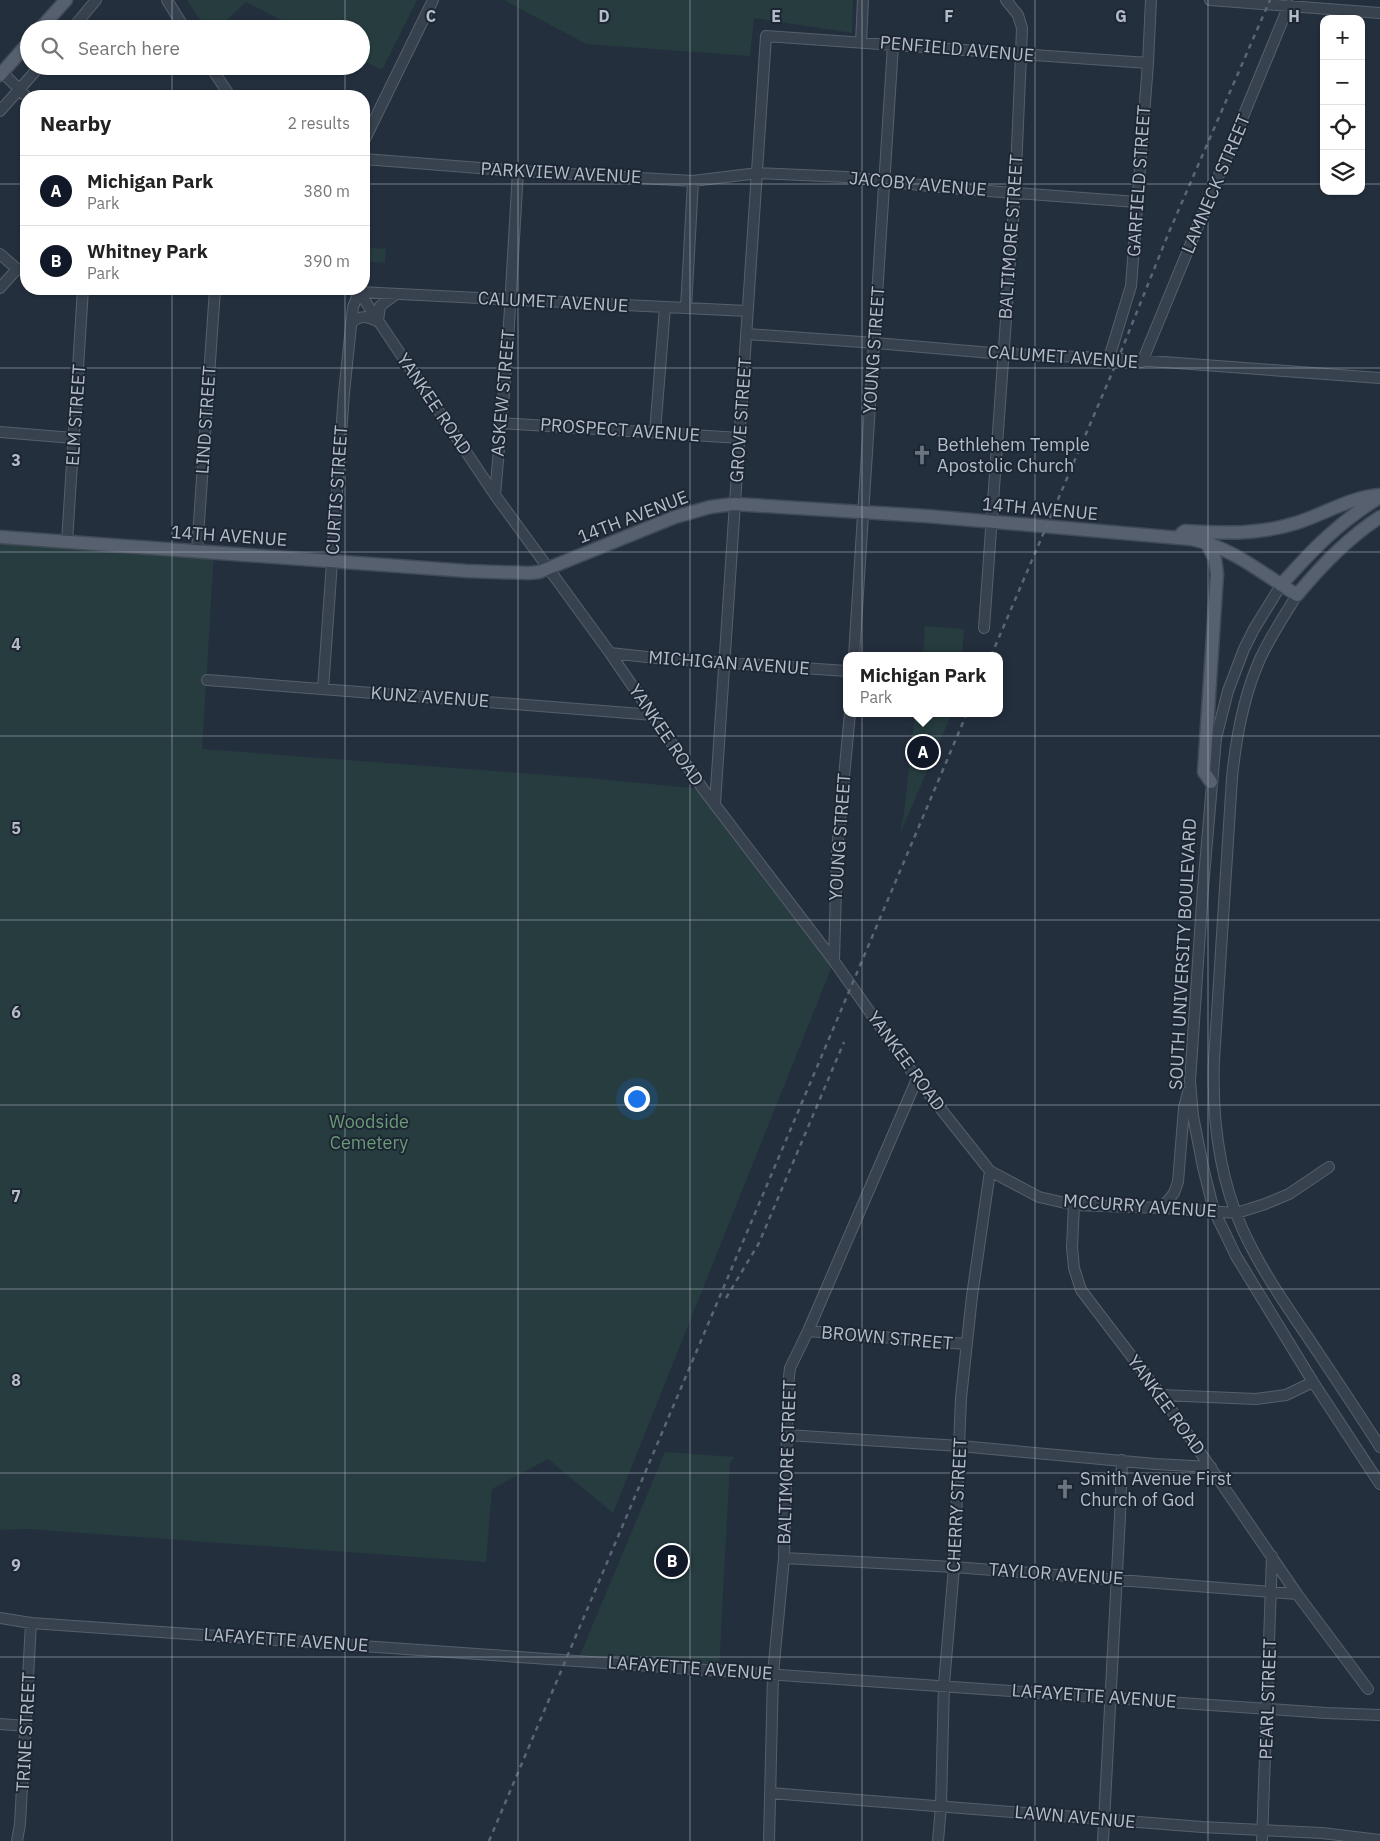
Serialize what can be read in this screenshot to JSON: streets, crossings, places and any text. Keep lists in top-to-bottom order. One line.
{"streets":{"main road":["14TH AVENUE","SOUTH UNIVERSITY BOULEVARD"],"street":["PENFIELD AVENUE","PARKVIEW AVENUE","GARFIELD STREET","JACOBY AVENUE","LAMNECK STREET","BALTIMORE STREET","CALUMET AVENUE","YOUNG STREET","ASKEW STREET","YANKEE ROAD","ELM STREET","LIND STREET","GROVE STREET","PROSPECT AVENUE","CURTIS STREET","MICHIGAN AVENUE","KUNZ AVENUE","MCCURRY AVENUE","BROWN STREET","CHERRY STREET","TAYLOR AVENUE","LAFAYETTE AVENUE","PEARL STREET","TRINE STREET","LAWN AVENUE"]},"crossings":[["PENFIELD AVENUE","GARFIELD STREET"],["PENFIELD AVENUE","BALTIMORE STREET"],["PENFIELD AVENUE","YOUNG STREET"],["PENFIELD AVENUE","GROVE STREET"],["PARKVIEW AVENUE","JACOBY AVENUE"],["PARKVIEW AVENUE","ASKEW STREET"],["PARKVIEW AVENUE","GROVE STREET"],["GARFIELD STREET","JACOBY AVENUE"],["GARFIELD STREET","CALUMET AVENUE"],["JACOBY AVENUE","BALTIMORE STREET"],["JACOBY AVENUE","YOUNG STREET"],["JACOBY AVENUE","GROVE STREET"],["LAMNECK STREET","CALUMET AVENUE"],["BALTIMORE STREET","CALUMET AVENUE"],["BALTIMORE STREET","YANKEE ROAD"],["BALTIMORE STREET","14TH AVENUE"],["BALTIMORE STREET","BROWN STREET"],["BALTIMORE STREET","TAYLOR AVENUE"],["BALTIMORE STREET","LAFAYETTE AVENUE"],["BALTIMORE STREET","LAWN AVENUE"],["CALUMET AVENUE","YOUNG STREET"],["CALUMET AVENUE","ASKEW STREET"],["CALUMET AVENUE","GROVE STREET"],["YOUNG STREET","YANKEE ROAD"],["YOUNG STREET","14TH AVENUE"],["ASKEW STREET","YANKEE ROAD"],["ASKEW STREET","PROSPECT AVENUE"],["YANKEE ROAD","GROVE STREET"],["YANKEE ROAD","14TH AVENUE"],["YANKEE ROAD","MICHIGAN AVENUE"],["YANKEE ROAD","KUNZ AVENUE"],["YANKEE ROAD","MCCURRY AVENUE"],["YANKEE ROAD","CHERRY STREET"],["YANKEE ROAD","TAYLOR AVENUE"],["YANKEE ROAD","PEARL STREET"],["ELM STREET","14TH AVENUE"],["LIND STREET","14TH AVENUE"],["GROVE STREET","PROSPECT AVENUE"],["GROVE STREET","14TH AVENUE"],["GROVE STREET","MICHIGAN AVENUE"],["CURTIS STREET","14TH AVENUE"],["CURTIS STREET","KUNZ AVENUE"],["14TH AVENUE","SOUTH UNIVERSITY BOULEVARD"],["SOUTH UNIVERSITY BOULEVARD","MCCURRY AVENUE"],["MCCURRY AVENUE","CHERRY STREET"],["BROWN STREET","CHERRY STREET"],["CHERRY STREET","TAYLOR AVENUE"],["CHERRY STREET","LAFAYETTE AVENUE"],["CHERRY STREET","LAWN AVENUE"],["TAYLOR AVENUE","PEARL STREET"],["LAFAYETTE AVENUE","PEARL STREET"],["LAFAYETTE AVENUE","TRINE STREET"],["PEARL STREET","LAWN AVENUE"]],"parks":["Woodside Cemetery"],"places":{"church":["Bethlehem Temple Apostolic Church","Smith Avenue First Church of God"]},"page":{"map_buttons":["+","−"],"search":"Search here","heading":["Nearby","2 results"],"list":[{"mark":"A","name":"Michigan Park","note":"Park","value":"380 m"},{"mark":"B","name":"Whitney Park","note":"Park","value":"390 m"}],"popup":["Michigan Park","Park"],"pins":["A","B"]},"grid":{"columns":["C","D","E","F","G","H"],"rows":["3","4","5","6","7","8","9"]}}
